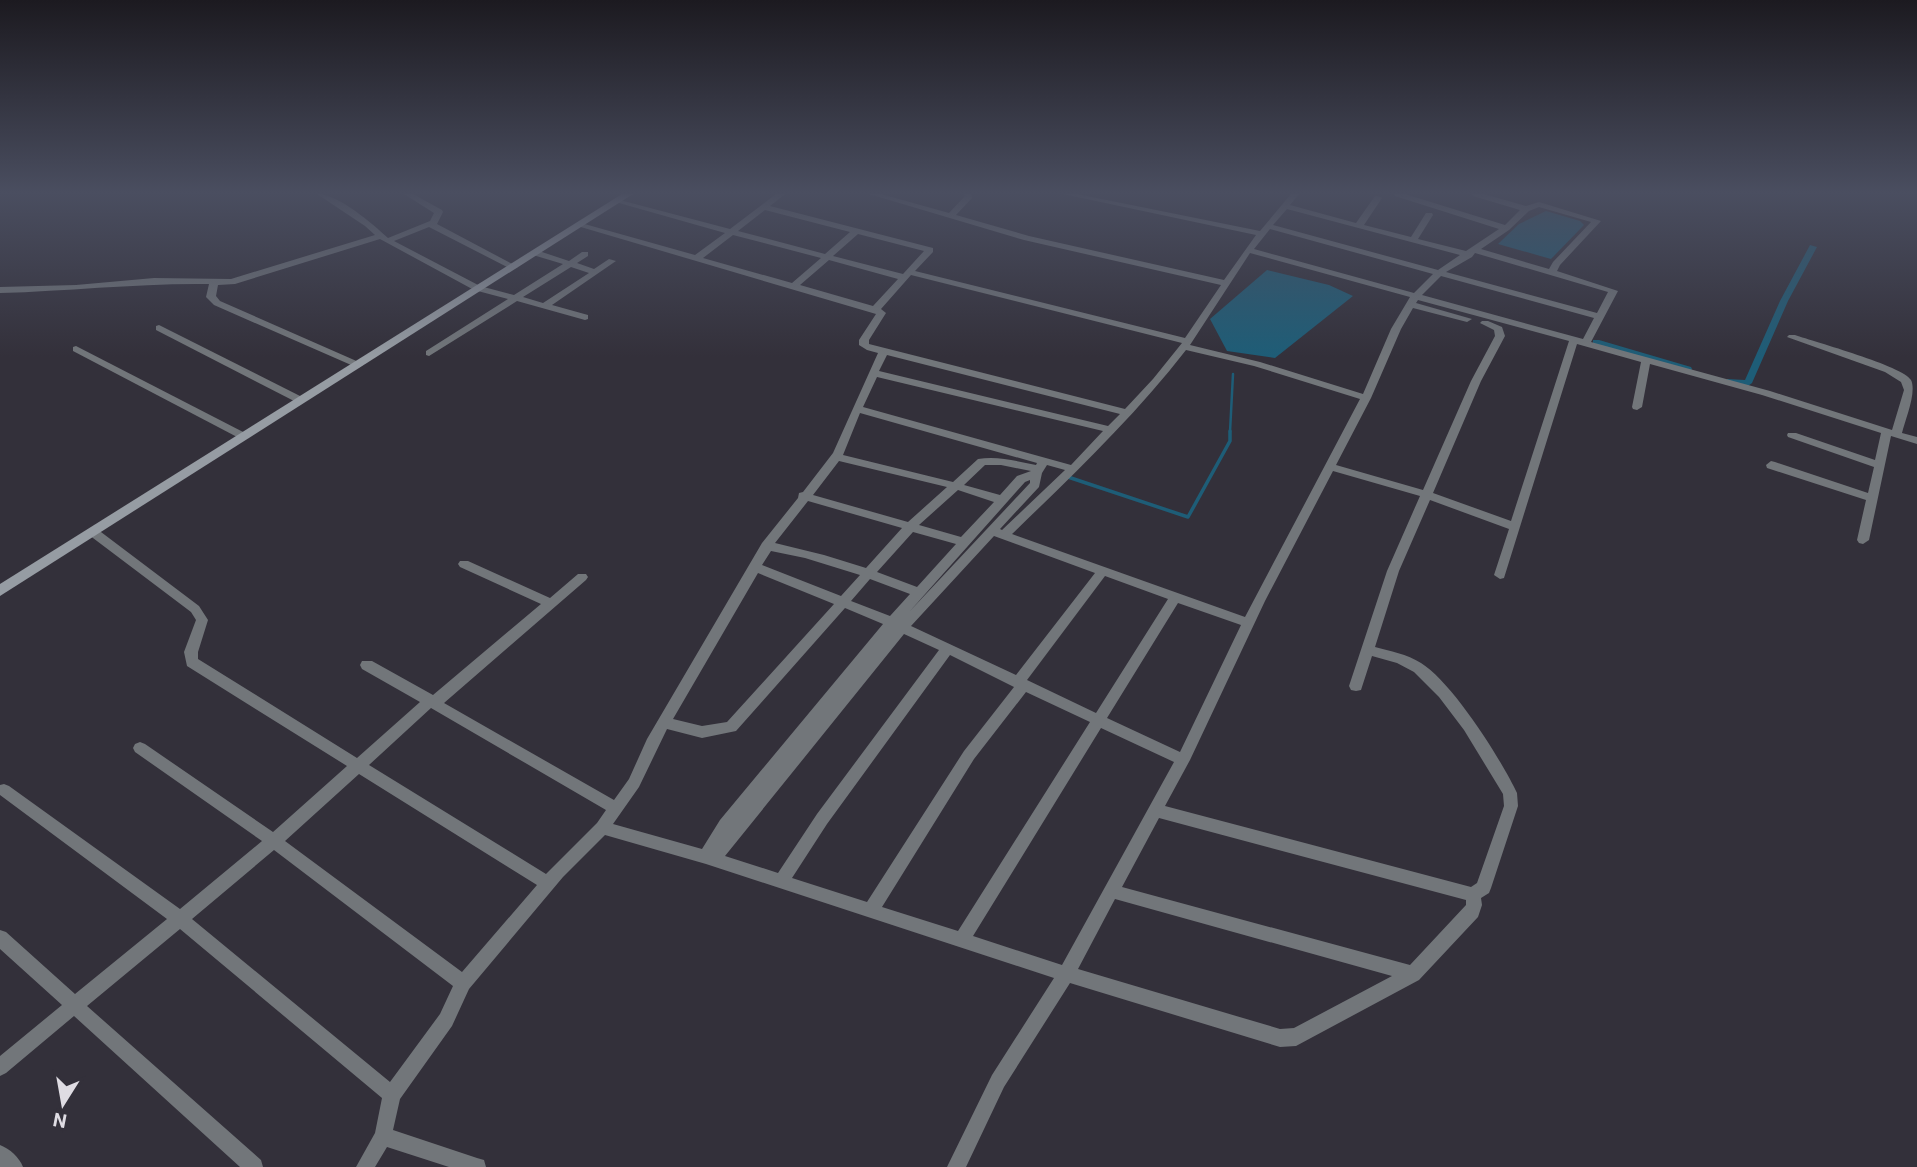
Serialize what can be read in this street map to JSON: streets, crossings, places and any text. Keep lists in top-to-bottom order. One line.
{"north":"bottom"}
